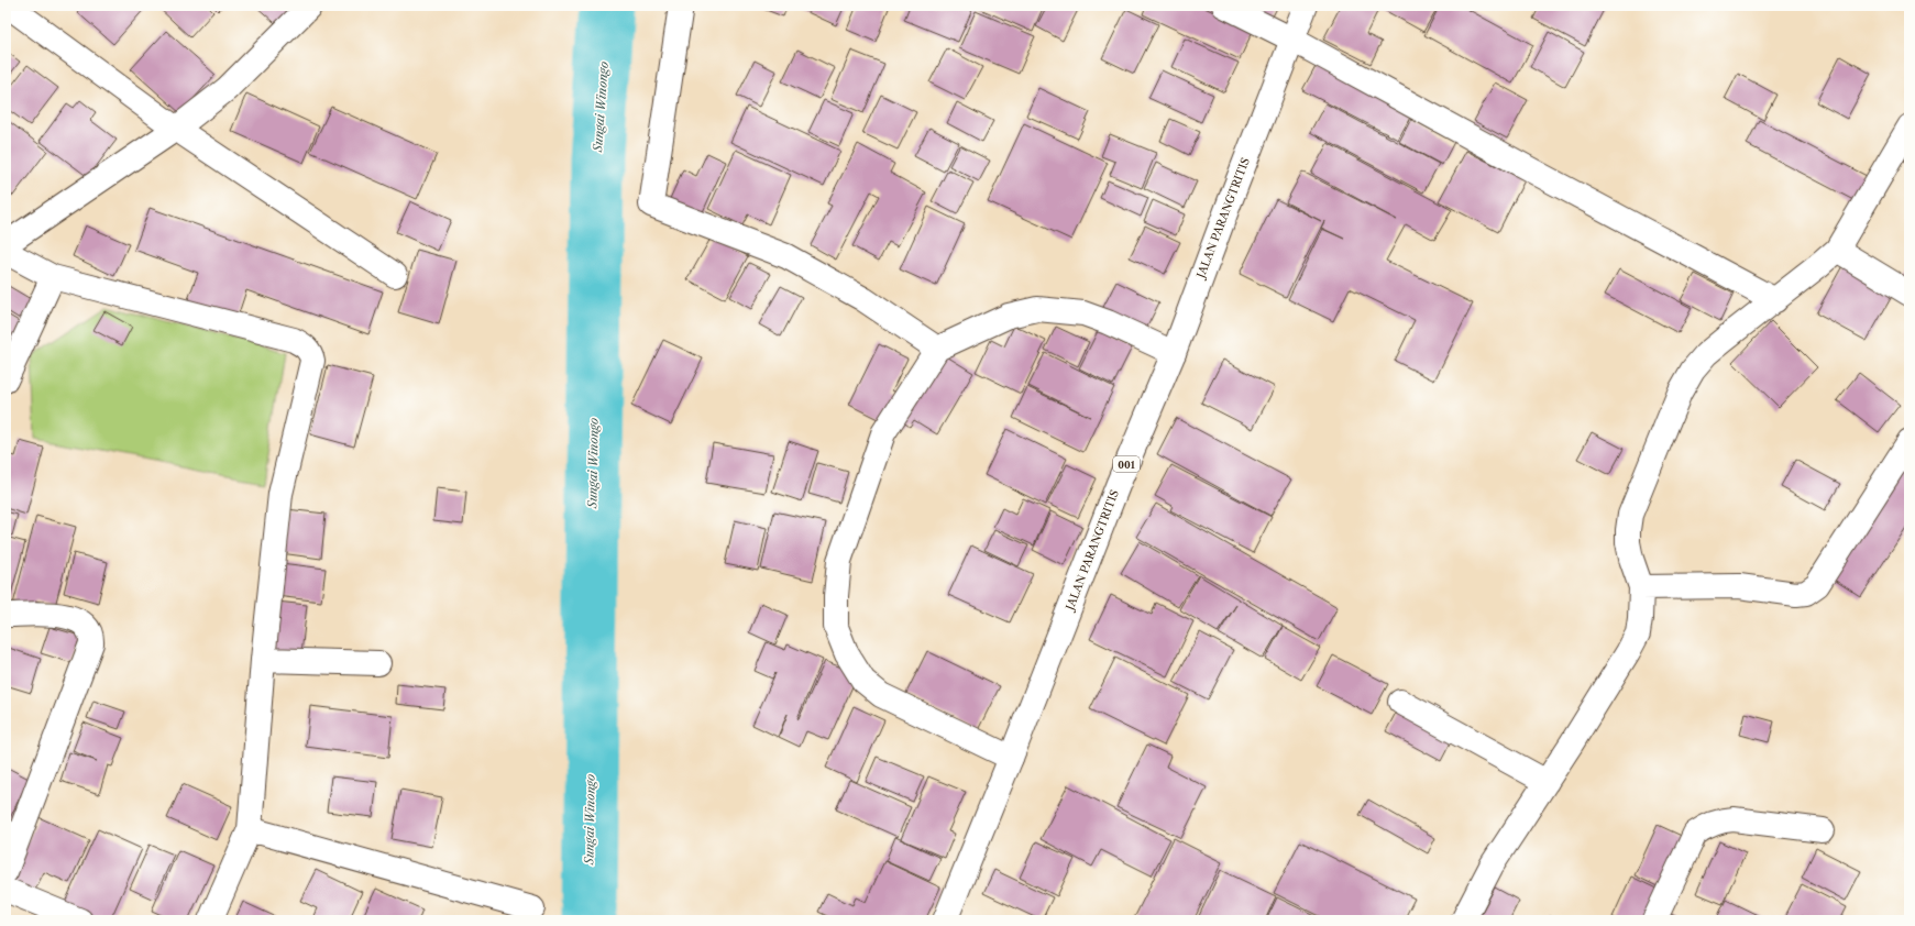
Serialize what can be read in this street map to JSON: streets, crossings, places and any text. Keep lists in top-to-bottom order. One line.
{"streets":{"street":["JALAN PARANGTRITIS","001"]},"water":["Sungai Winongo"]}
